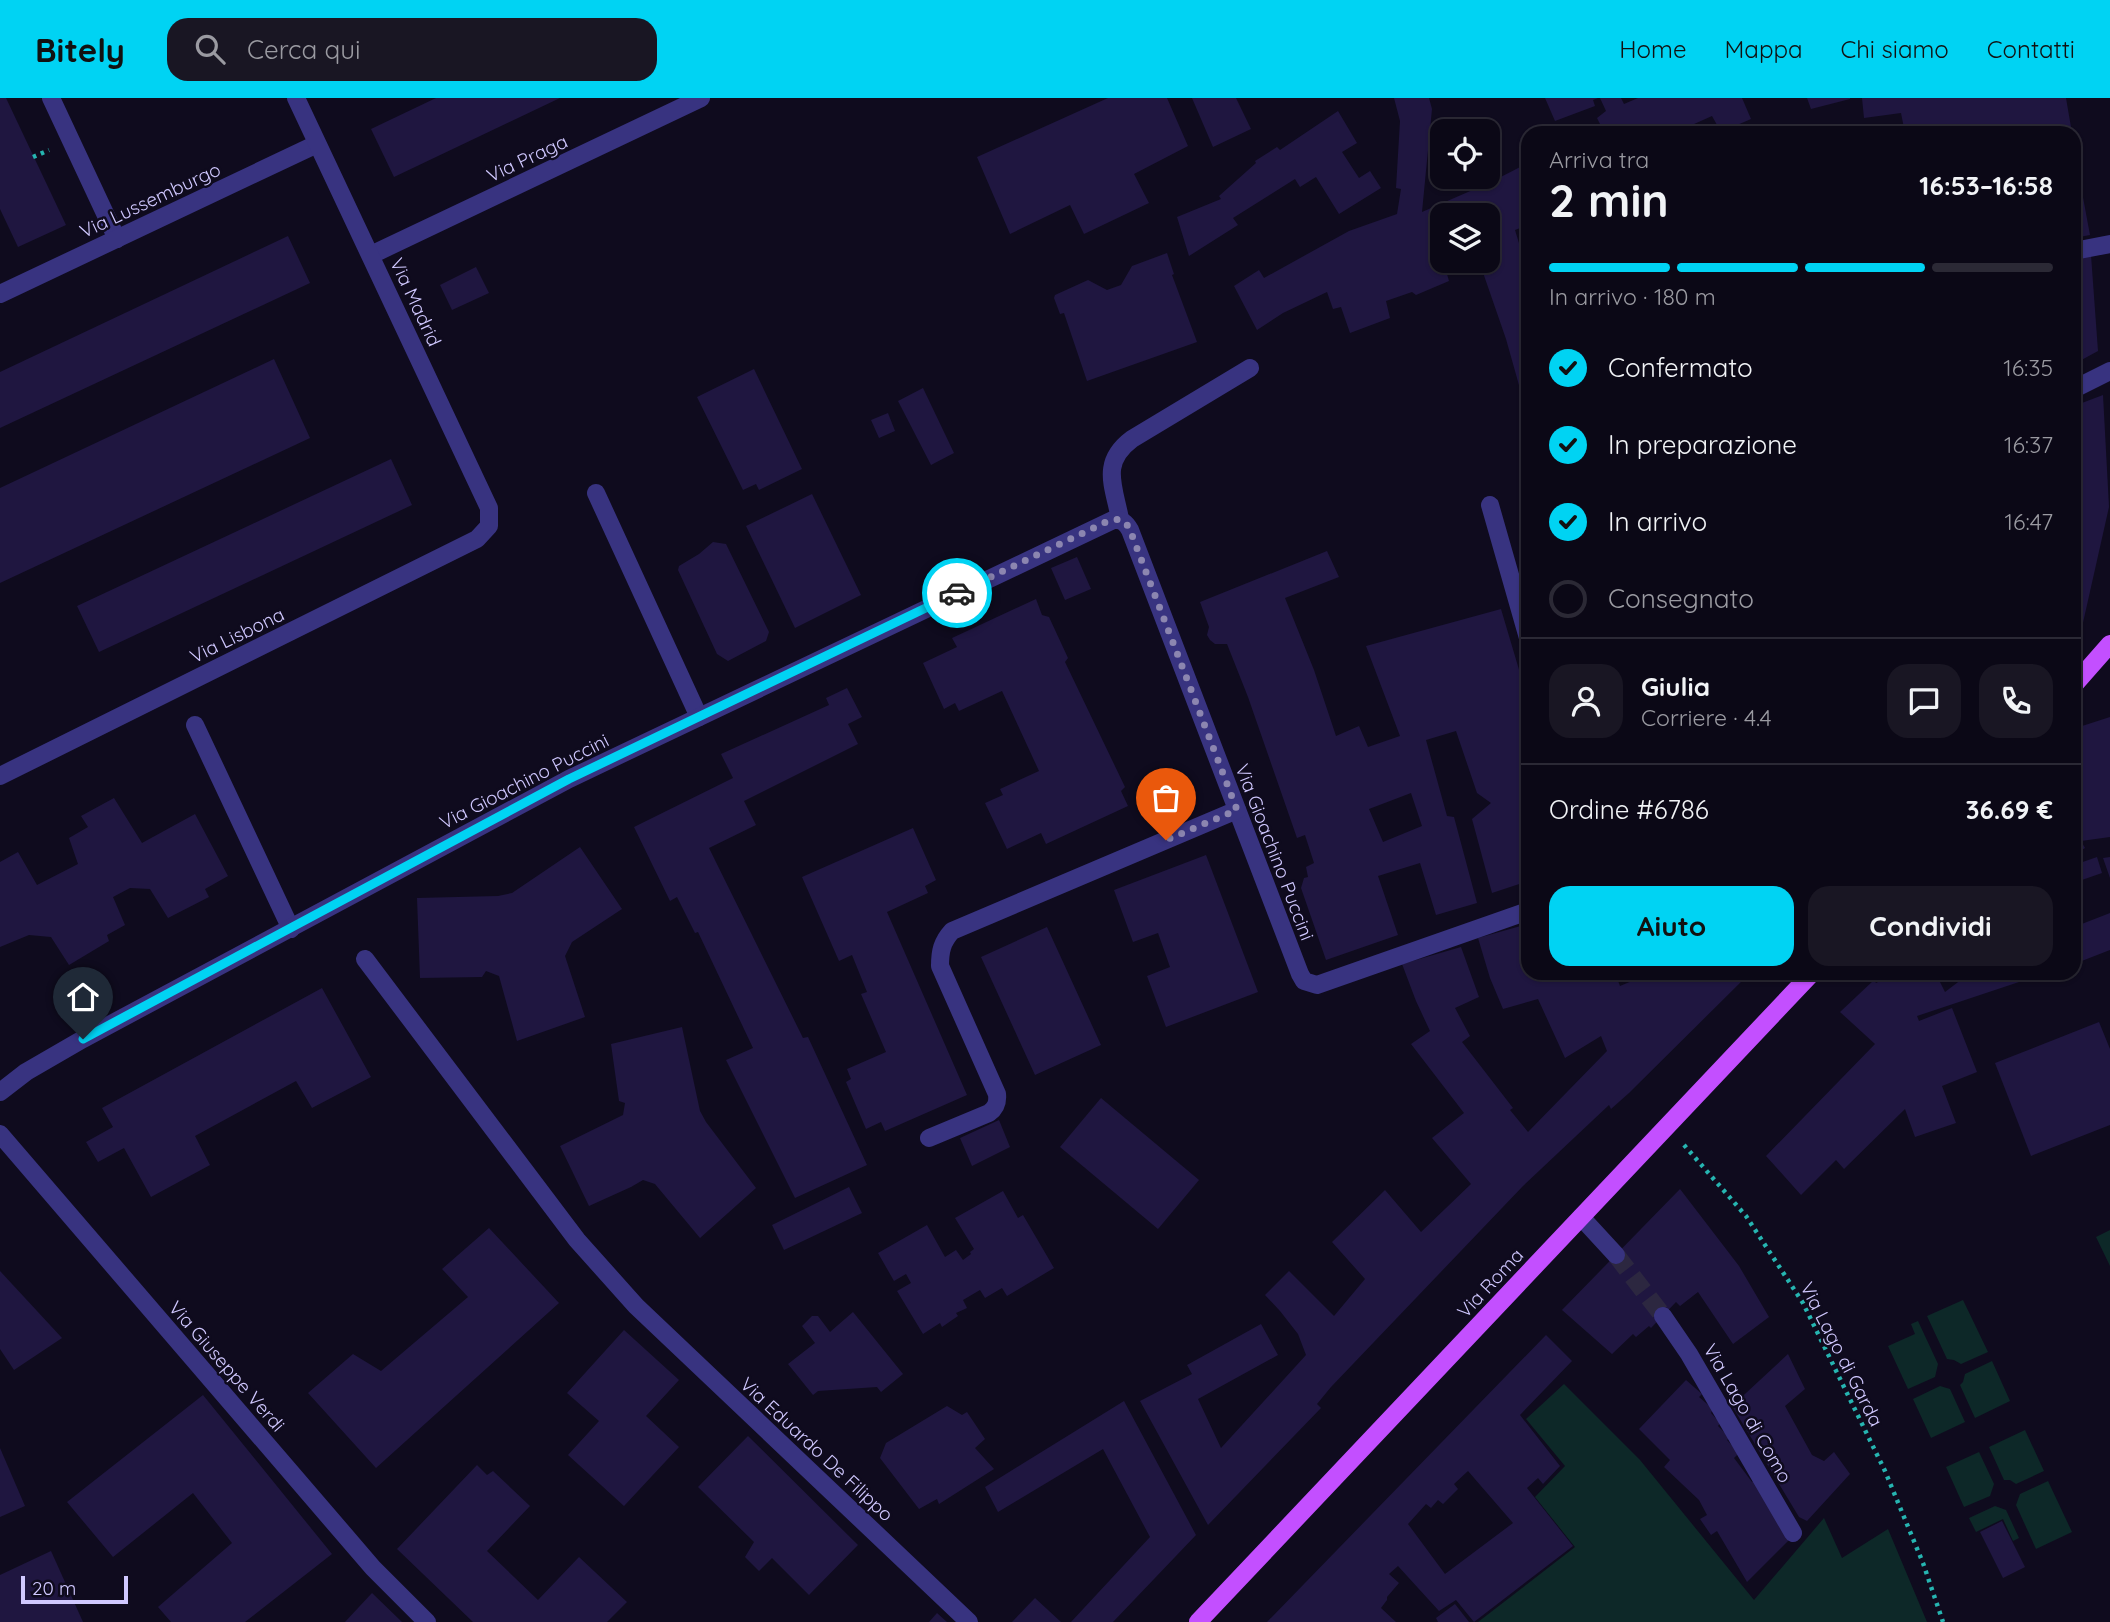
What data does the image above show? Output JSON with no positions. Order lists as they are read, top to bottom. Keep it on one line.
{"streets":{"main road":["Via Roma"],"street":["Via Praga","Via Lussemburgo","Via Madrid","Via Lisbona","Via Gioachino Puccini","Via Giuseppe Verdi","Via Lago di Como","Via Eduardo De Filippo"],"path":["Via Lago di Garda"]},"crossings":[["Via Praga","Via Madrid"],["Via Lussemburgo","Via Madrid"],["Via Madrid","Via Lisbona"],["Via Roma","Via Lago di Garda"]],"scale_bar":"20 m","page":{"header":"Bitely","search":"Cerca qui","nav":["Home","Mappa","Chi siamo","Contatti"],"heading":["2 min","Arriva tra","16:53–16:58"],"panel":["Giulia","Corriere · 4.4","Ordine #6786","36.69 €"],"bar":"In arrivo · 180 m","list":[["Confermato","16:35"],["In preparazione","16:37"],["In arrivo","16:47"],"Consegnato"],"buttons":["Aiuto","Condividi"],"scale":"20 m"}}
